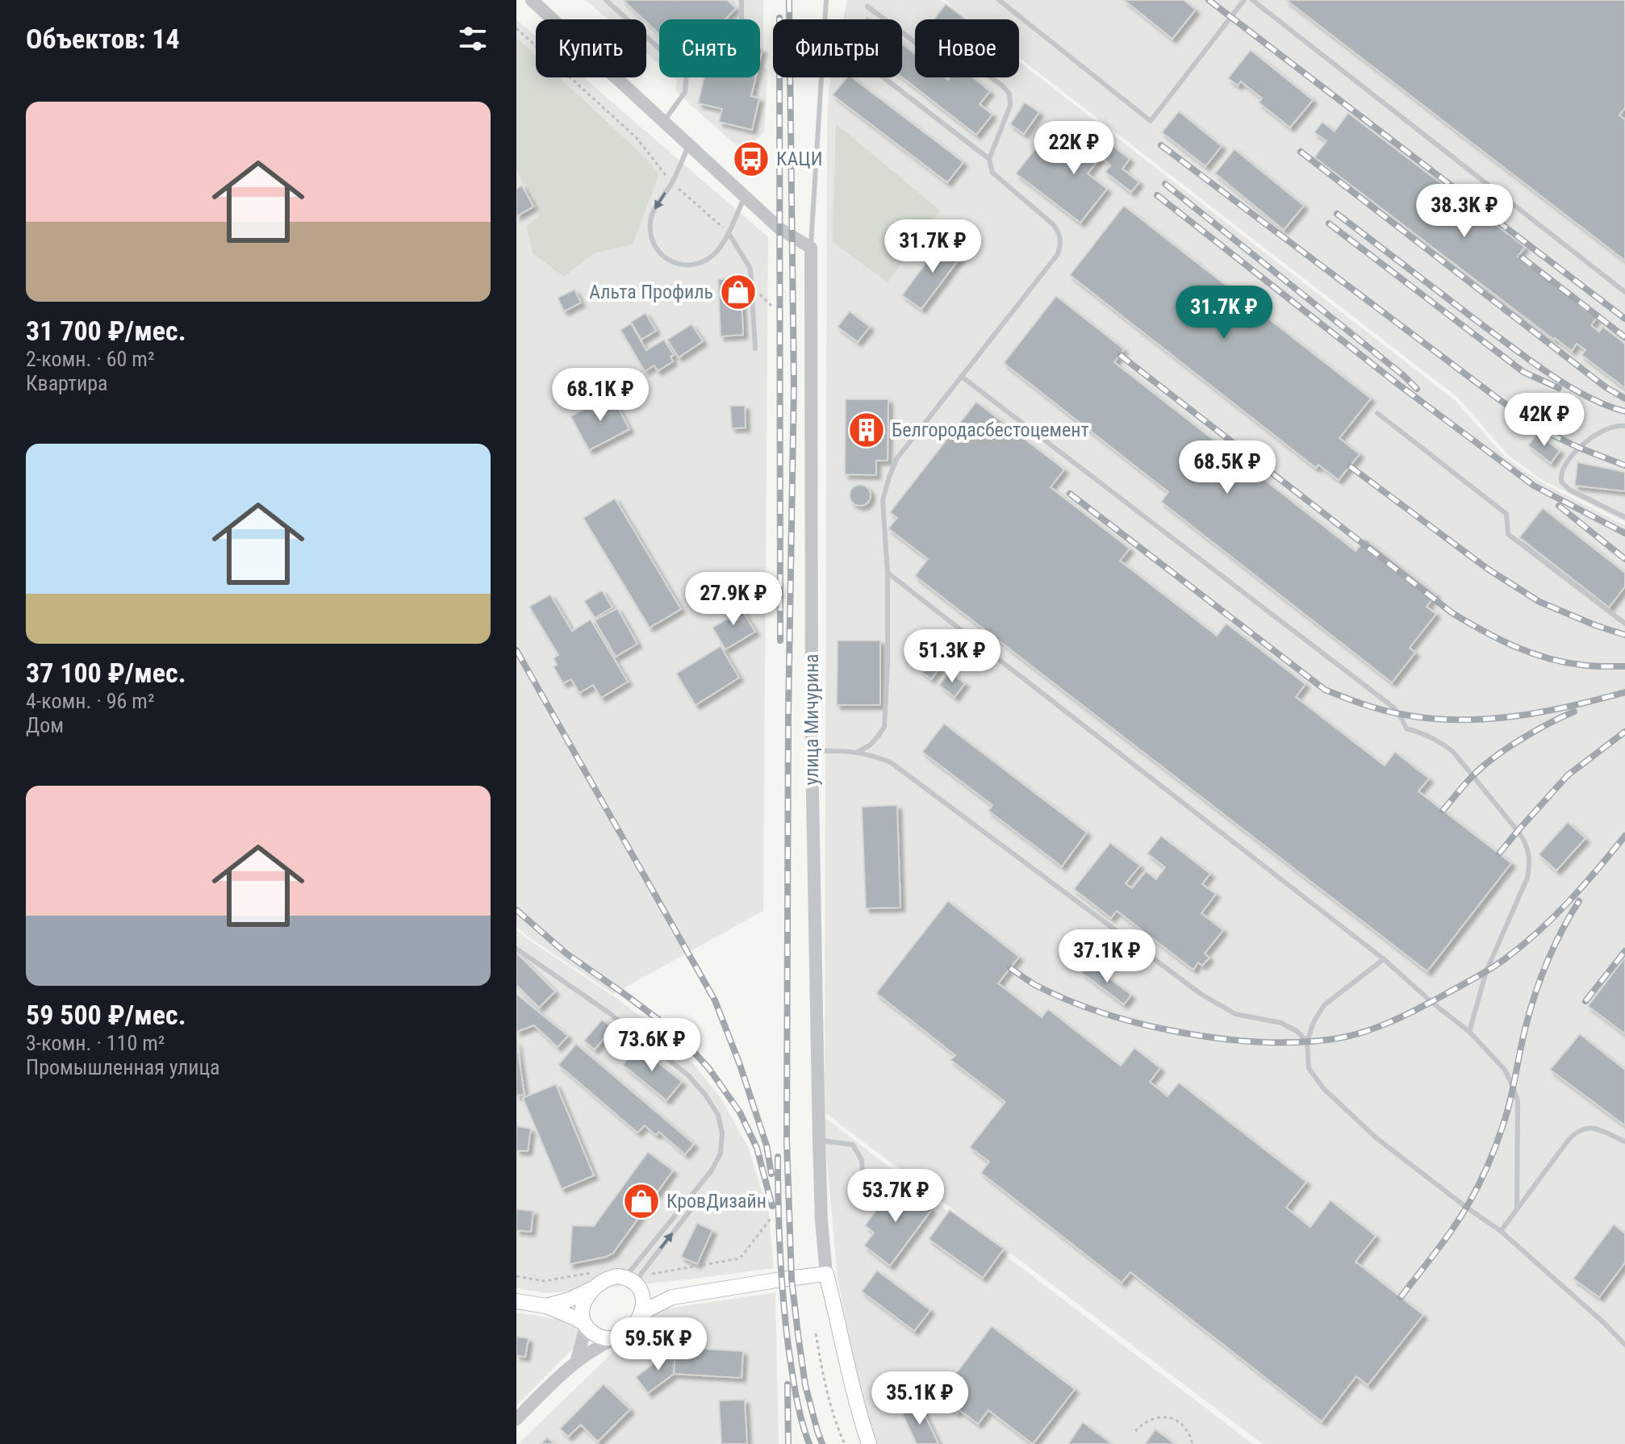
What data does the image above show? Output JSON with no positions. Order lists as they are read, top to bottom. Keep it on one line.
{"streets":{"main road":["улица Мичурина"]},"places":{"bus stop":["КАЦИ"],"shop":["Альта Профиль","КровДизайн"],"building":["Белгородасбестоцемент"]},"page":{"heading":"Объектов: 14","chip":["Купить","Снять","Фильтры","Новое"],"list":[{"name":"31 700 ₽/мес.","note":"2-комн. · 60 m² · Квартира"},{"name":"37 100 ₽/мес.","note":"4-комн. · 96 m² · Дом"},{"name":"59 500 ₽/мес.","note":"3-комн. · 110 m² · Промышленная улица"}],"price":["22K ₽","38.3K ₽","31.7K ₽","31.7K ₽","68.1K ₽","42K ₽","68.5K ₽","27.9K ₽","51.3K ₽","37.1K ₽","73.6K ₽","53.7K ₽","59.5K ₽","35.1K ₽"]}}
